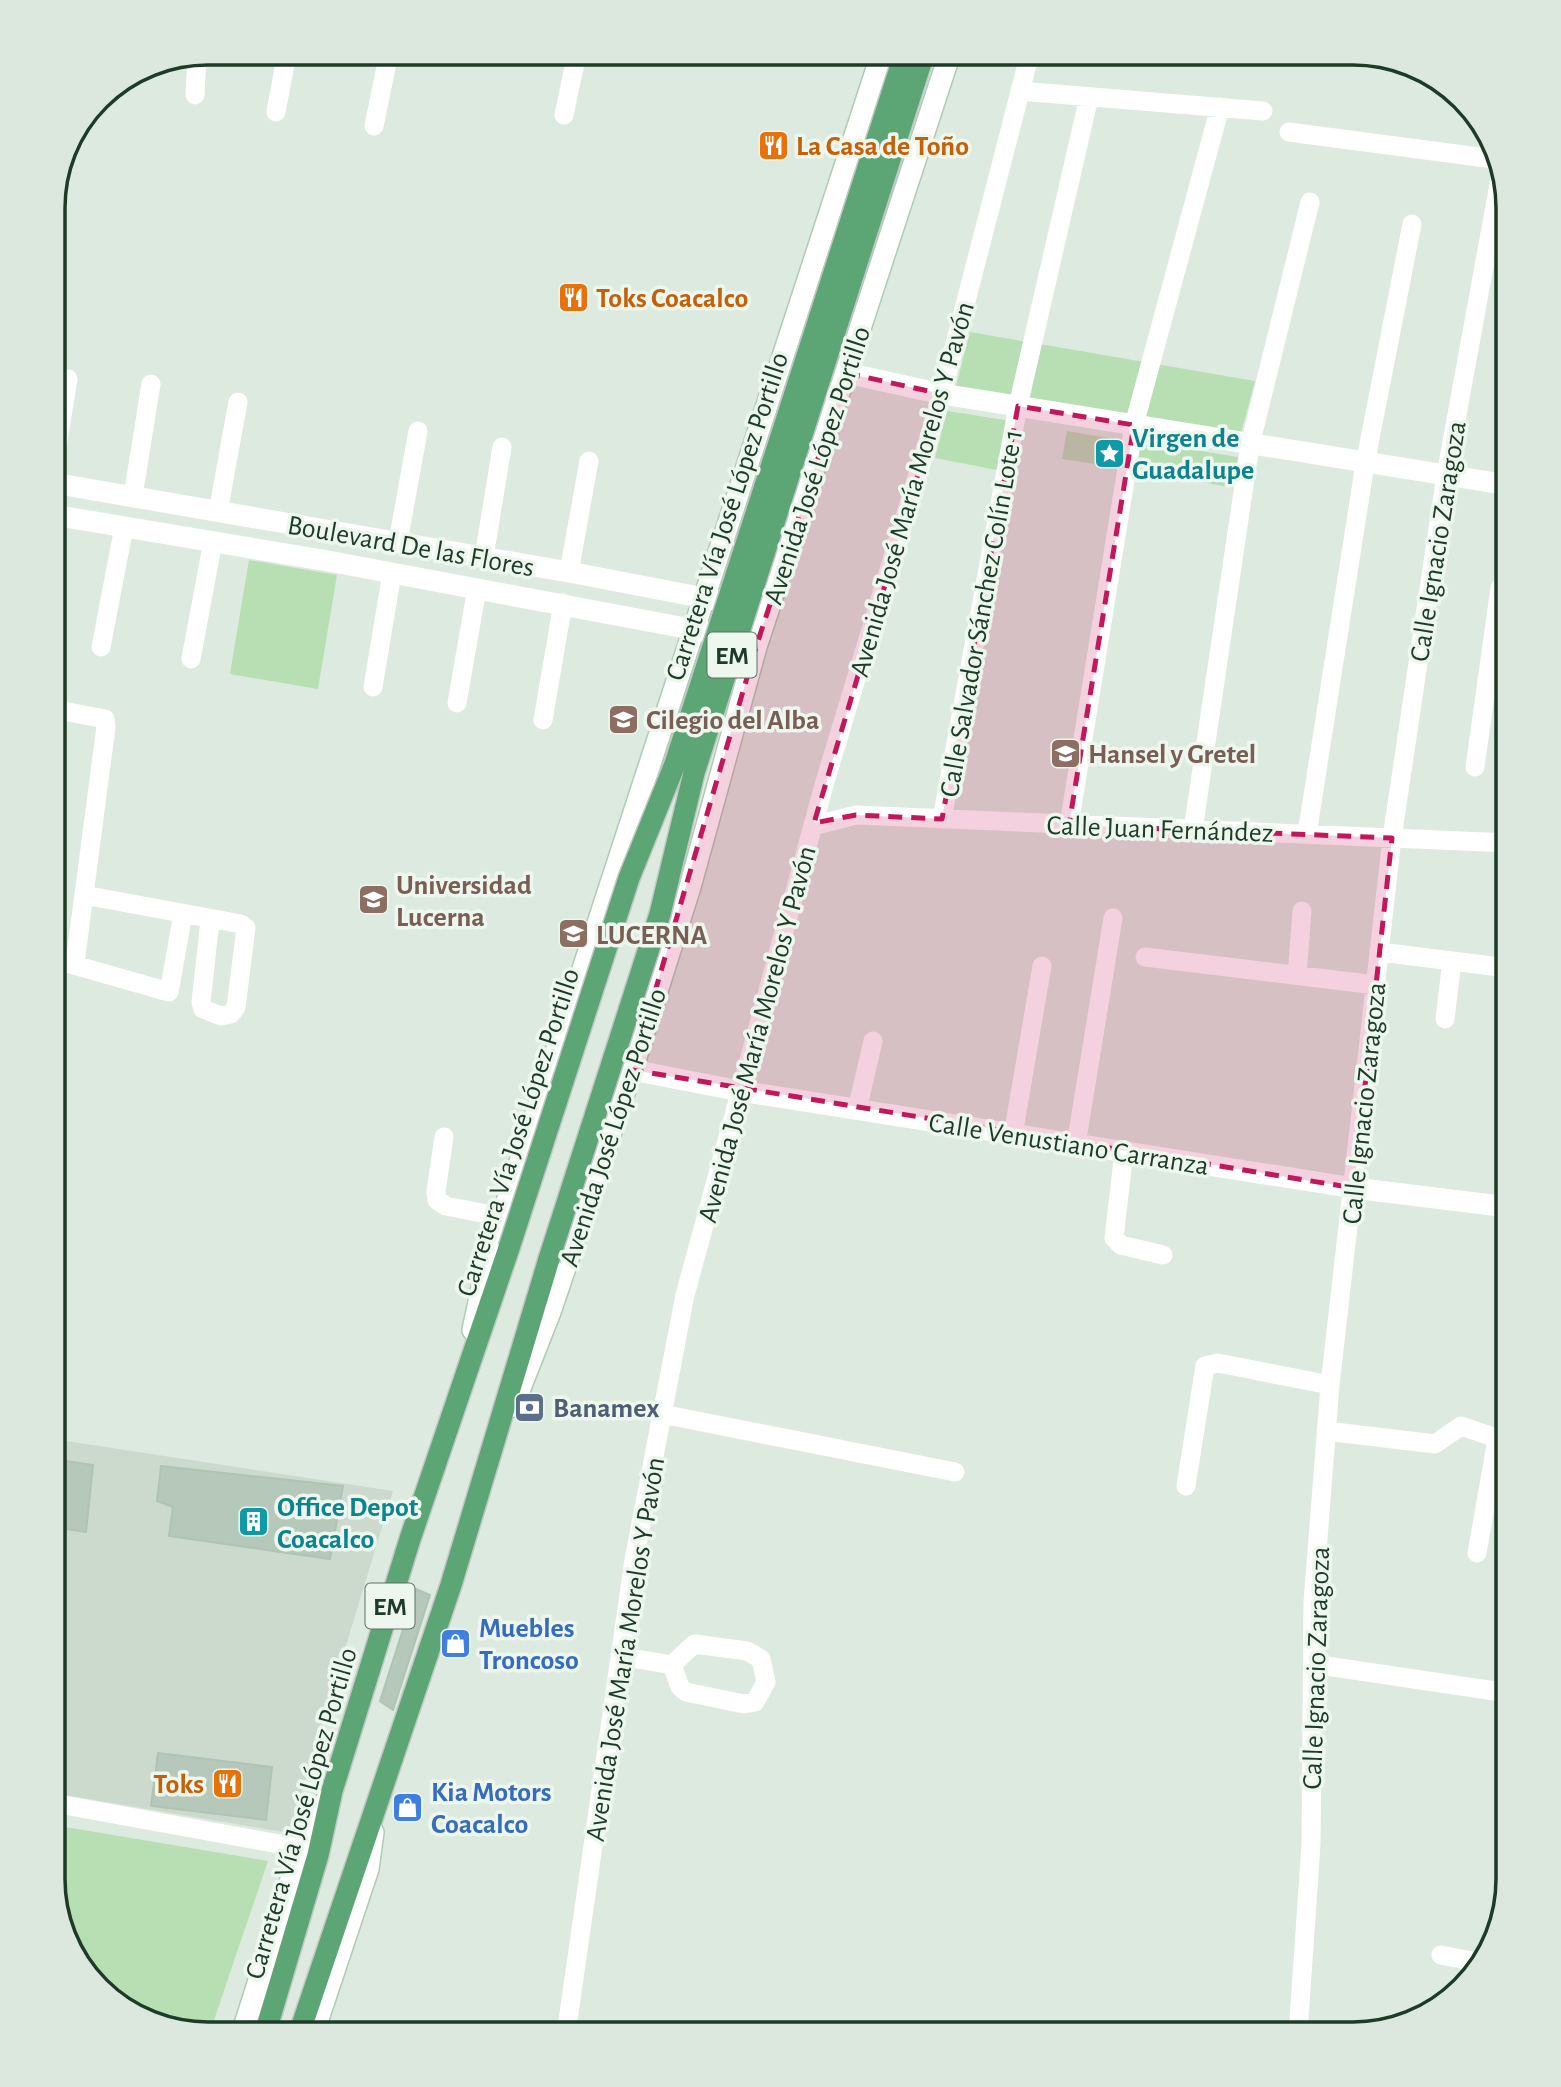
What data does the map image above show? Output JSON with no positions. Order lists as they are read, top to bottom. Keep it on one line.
{"streets":{"main road":["Avenida José López Portillo","Carretera Vía José López Portillo","Boulevard De las Flores","EM","Calle Venustiano Carranza"],"street":["Avenida José María Morelos Y Pavón","Calle Ignacio Zaragoza","Calle Salvador Sánchez Colín Lote 1","Calle Juan Fernández"]},"crossings":[["Avenida José López Portillo","Carretera Vía José López Portillo"],["Avenida José López Portillo","Boulevard De las Flores"],["Avenida José López Portillo","Calle Venustiano Carranza"],["Avenida José María Morelos Y Pavón","Calle Juan Fernández"],["Avenida José María Morelos Y Pavón","Calle Venustiano Carranza"],["Calle Ignacio Zaragoza","Calle Juan Fernández"],["Calle Ignacio Zaragoza","Calle Venustiano Carranza"],["Calle Salvador Sánchez Colín Lote 1","Calle Juan Fernández"]],"places":{"restaurant":["La Casa de Toño","Toks Coacalco","Toks"],"place":["Virgen de Guadalupe"],"school or university":["Cilegio del Alba","Hansel y Gretel","Universidad Lucerna","LUCERNA"],"bank":["Banamex"],"building":["Office Depot Coacalco"],"shop":["Muebles Troncoso","Kia Motors Coacalco"]}}
